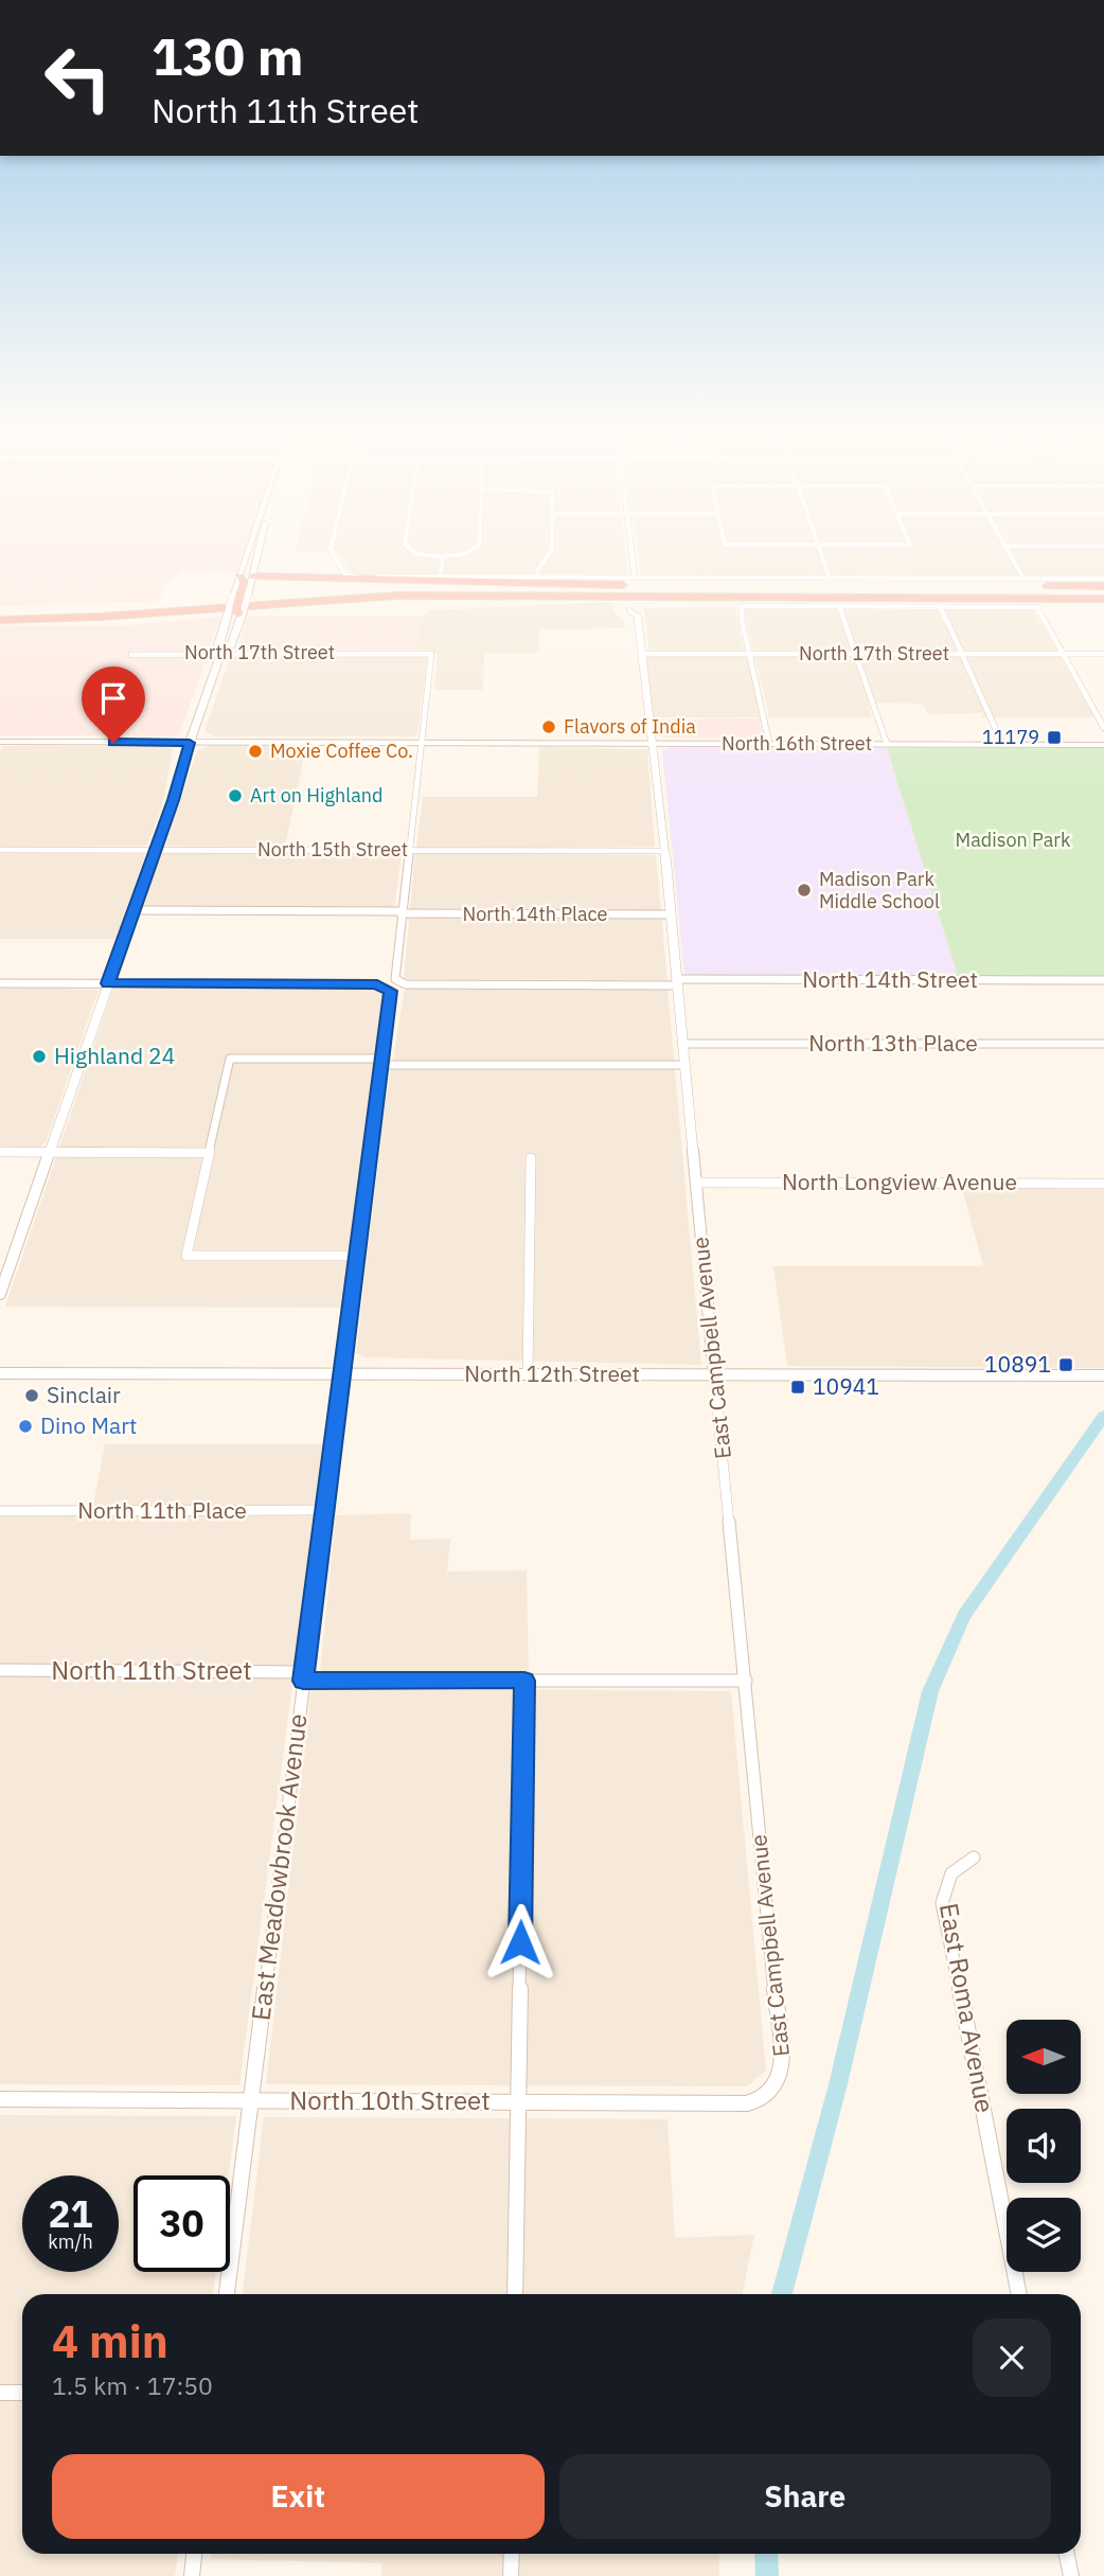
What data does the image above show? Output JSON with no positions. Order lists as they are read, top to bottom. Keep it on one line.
{"streets":{"main road":["North 16th Street"],"street":["North 17th Street","North 15th Street","North 14th Place","North 14th Street","North 13th Place","North Longview Avenue","East Campbell Avenue","North 12th Street","North 11th Place","North 11th Street","East Meadowbrook Avenue","East Roma Avenue","North 10th Street"]},"crossings":[["North 17th Street","North 16th Street"],["North 17th Street","East Campbell Avenue"],["North 16th Street","East Campbell Avenue"],["North 15th Street","East Campbell Avenue"],["North 14th Place","North 14th Street"],["North 14th Place","East Campbell Avenue"],["North 14th Street","East Campbell Avenue"],["North 13th Place","East Campbell Avenue"],["North Longview Avenue","East Campbell Avenue"],["East Campbell Avenue","North 12th Street"],["East Campbell Avenue","North 11th Street"],["East Campbell Avenue","North 10th Street"],["North 12th Street","East Meadowbrook Avenue"],["North 11th Place","East Meadowbrook Avenue"],["North 11th Street","East Meadowbrook Avenue"],["East Meadowbrook Avenue","North 10th Street"]],"parks":["Madison Park"],"places":{"other":["Flavors of India","Moxie Coffee Co.","Art on Highland","Madison Park Middle School","Highland 24","Sinclair","Dino Mart"],"transit":["11179","10891","10941"]},"north":"left","page":{"turn":["130 m","North 11th Street"],"speed":"21 km/h","limit":"30","heading":["4 min","1.5 km · 17:50"],"buttons":["Exit","Share"]}}
